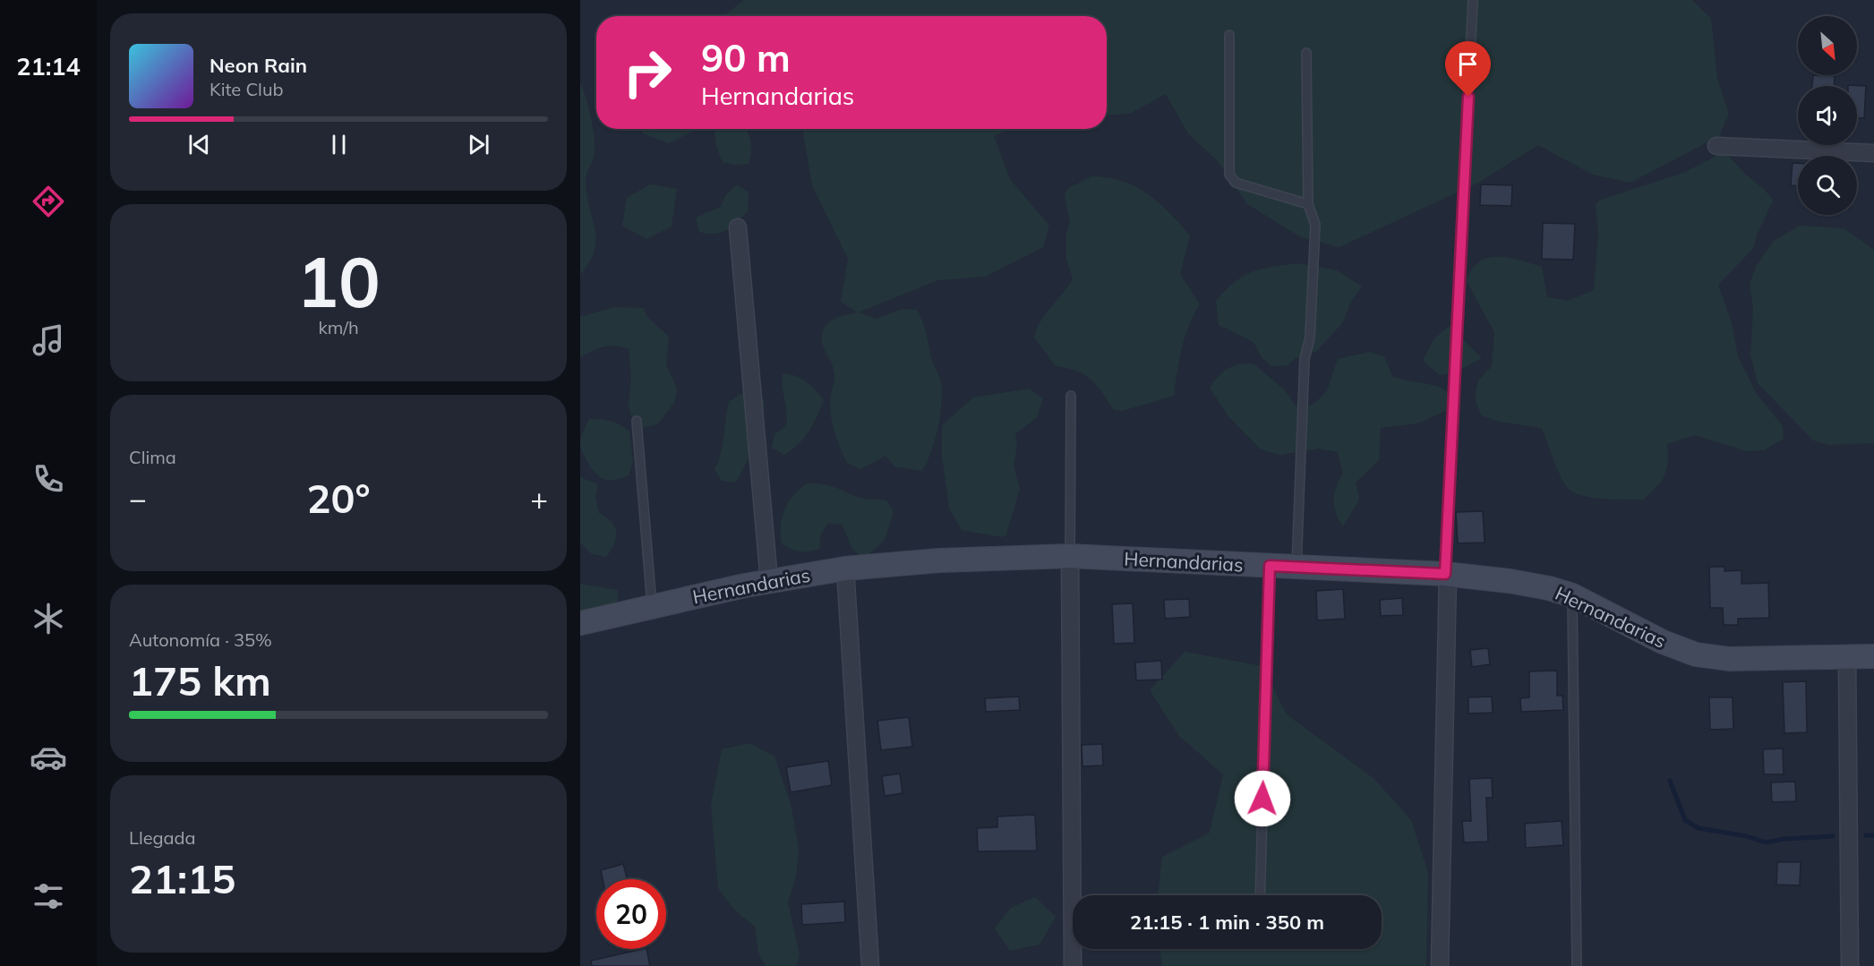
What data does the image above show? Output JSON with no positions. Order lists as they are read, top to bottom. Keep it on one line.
{"streets":{"street":["Hernandarias"]},"north":"bottom right","page":{"tabs":"21:14","turn":["90 m","Hernandarias"],"song":["Neon Rain","Kite Club"],"tile":[["10","km/h"],"Clima",["Autonomía · 35%","175 km"],["Llegada","21:15"]],"heat":["−","20°","+"],"limit":"20","trip":"21:15 · 1 min · 350 m"}}
